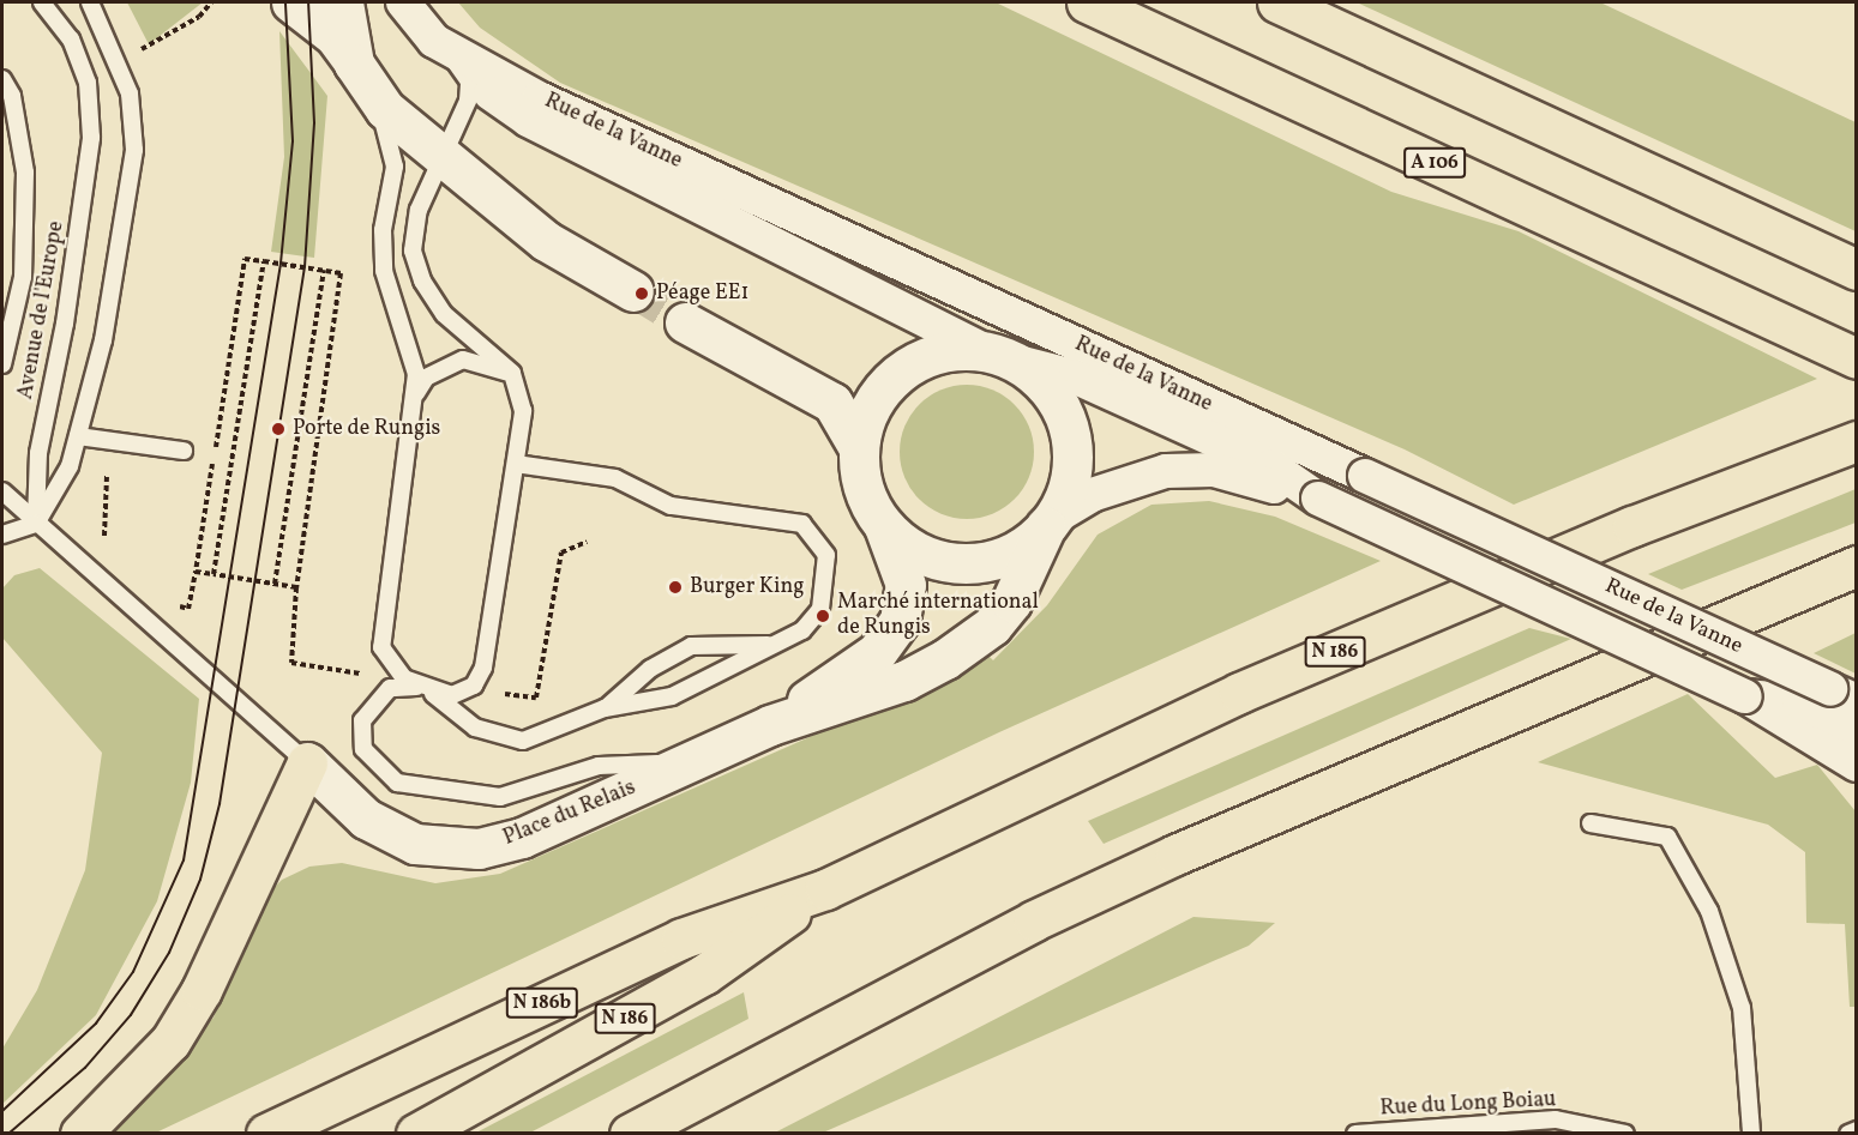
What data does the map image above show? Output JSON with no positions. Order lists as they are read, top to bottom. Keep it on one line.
{"streets":{"highway":["A 106","N 186","N 186b"],"main road":["Place du Relais"],"street":["Rue de la Vanne"],"lane":["Avenue de l'Europe","Rue du Long Boiau"]},"crossings":[["Rue de la Vanne","Place du Relais"],["Avenue de l'Europe","Place du Relais"],["N 186","N 186b"]],"places":["Péage EE1","Porte de Rungis","Burger King","Marché international de Rungis"]}
